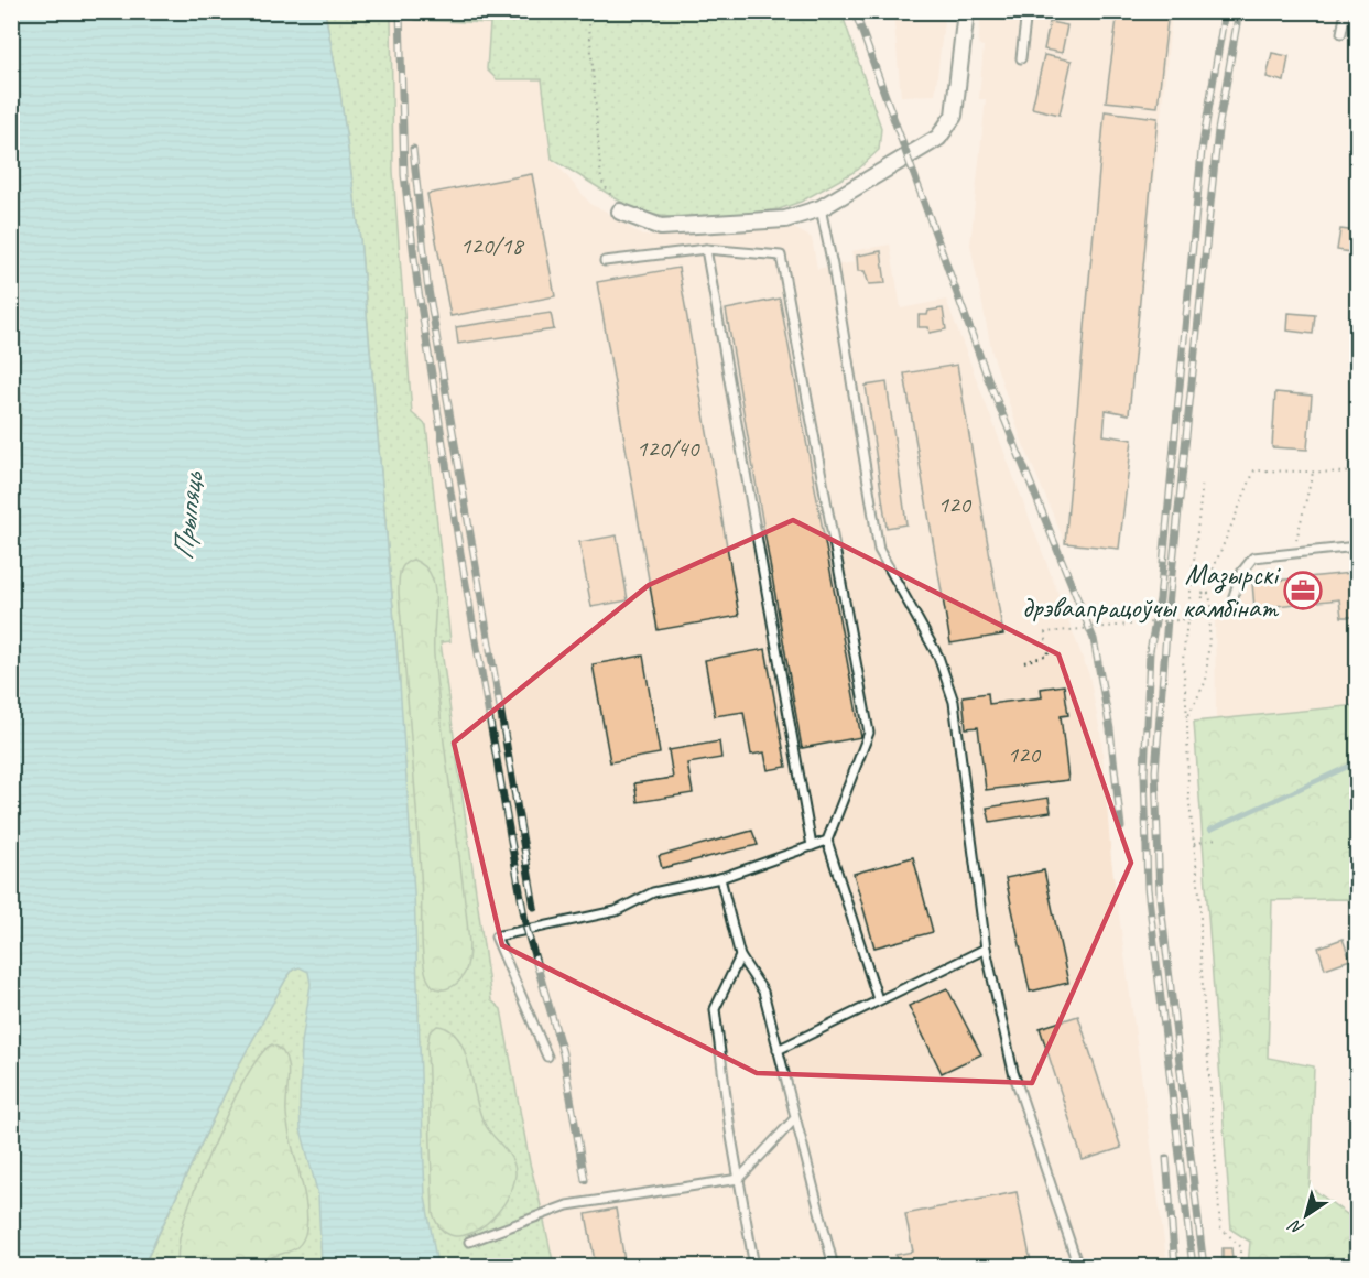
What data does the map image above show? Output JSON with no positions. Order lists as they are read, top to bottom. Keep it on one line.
{"water":["Прыпяць"],"places":{"office":["Мазырскі дрэваапрацоўчы камбінат"]},"house_numbers":["120/18","120/40","120","120"],"north":"bottom left"}
